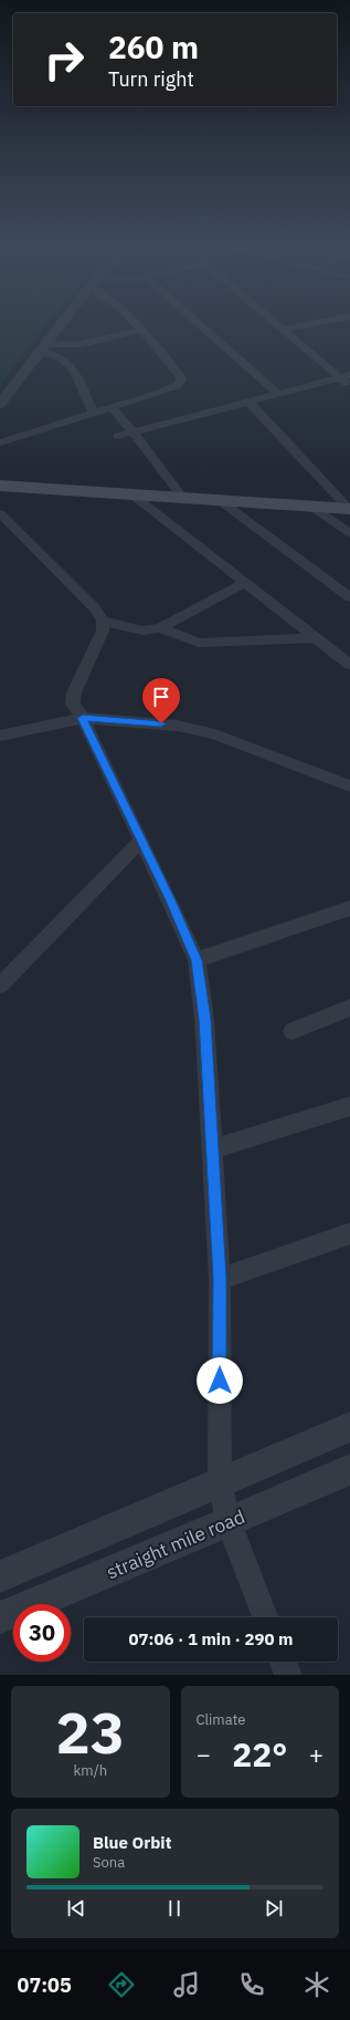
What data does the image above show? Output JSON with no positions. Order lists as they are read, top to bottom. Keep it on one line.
{"streets":{"street":["straight mile road"]},"page":{"turn":["260 m","Turn right"],"limit":"30","trip":"07:06 · 1 min · 290 m","tile":[["23","km/h"],"Climate"],"heat":["−","22°","+"],"song":["Blue Orbit","Sona"],"tabs":"07:05"}}
